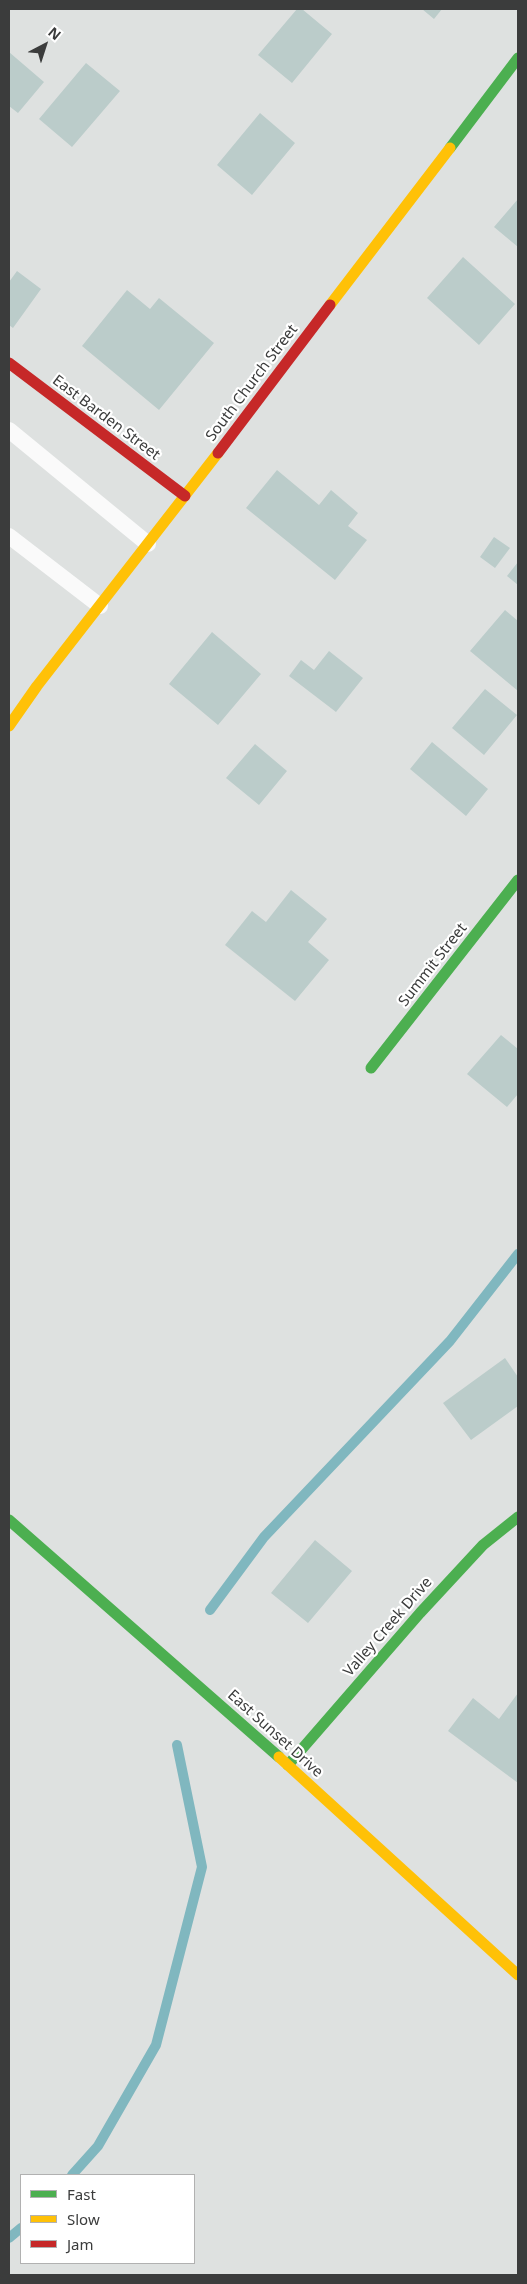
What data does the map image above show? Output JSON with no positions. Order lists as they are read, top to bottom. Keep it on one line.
{"streets":{"street":["South Church Street","East Barden Street","Summit Street","Valley Creek Drive","East Sunset Drive"]},"crossings":[["South Church Street","East Barden Street"],["Valley Creek Drive","East Sunset Drive"]],"legend":["Fast","Slow","Jam"],"north":"top right"}
